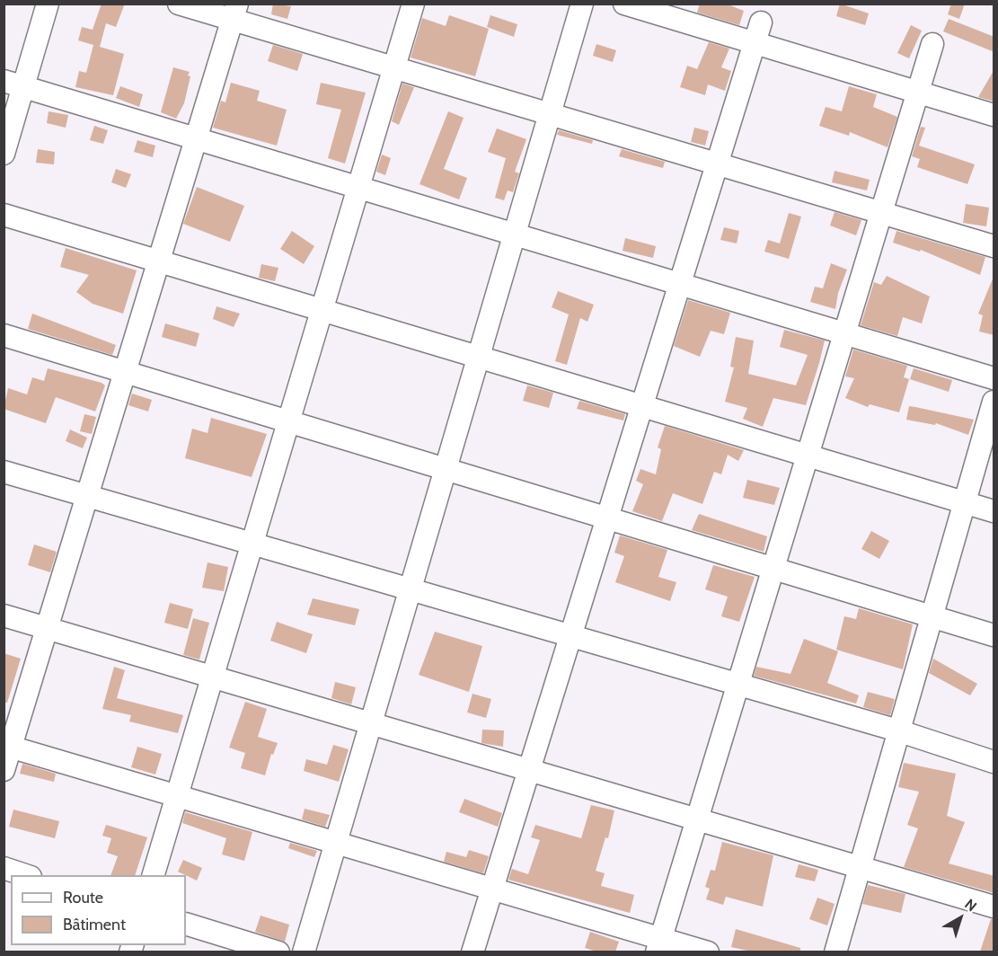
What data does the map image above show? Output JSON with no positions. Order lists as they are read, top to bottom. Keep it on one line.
{"legend":["Route","Bâtiment"],"north":"top right"}
